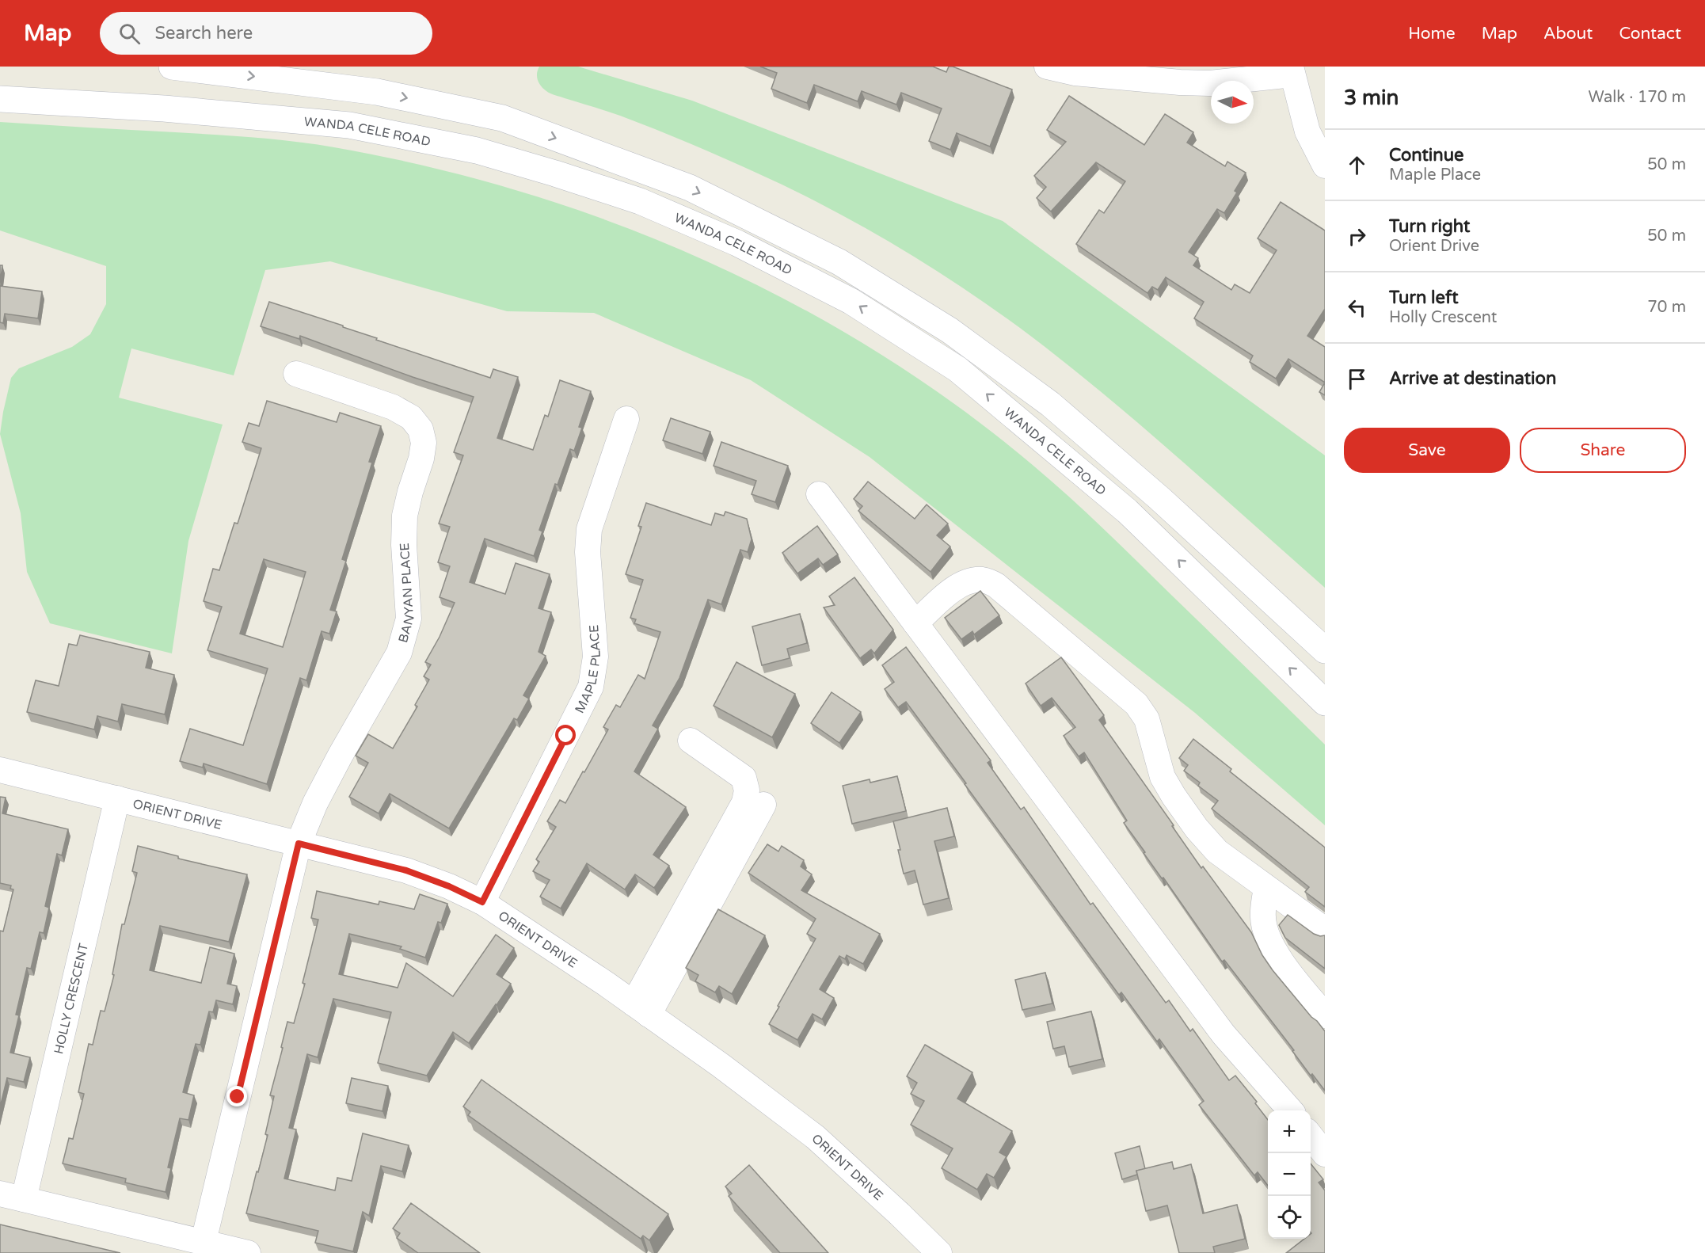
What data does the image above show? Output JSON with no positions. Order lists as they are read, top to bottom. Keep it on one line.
{"streets":{"street":["WANDA CELE ROAD","BANYAN PLACE","MAPLE PLACE","ORIENT DRIVE","HOLLY CRESCENT"]},"crossings":[["BANYAN PLACE","ORIENT DRIVE"],["MAPLE PLACE","ORIENT DRIVE"],["ORIENT DRIVE","HOLLY CRESCENT"]],"north":"right","page":{"header":"Map","search":"Search here","nav":["Home","Map","About","Contact"],"heading":["3 min","Walk · 170 m"],"list":[["Continue","Maple Place","50 m"],["Turn right","Orient Drive","50 m"],["Turn left","Holly Crescent","70 m"],"Arrive at destination"],"buttons":["Save","Share"],"map_buttons":["+","−"]}}
